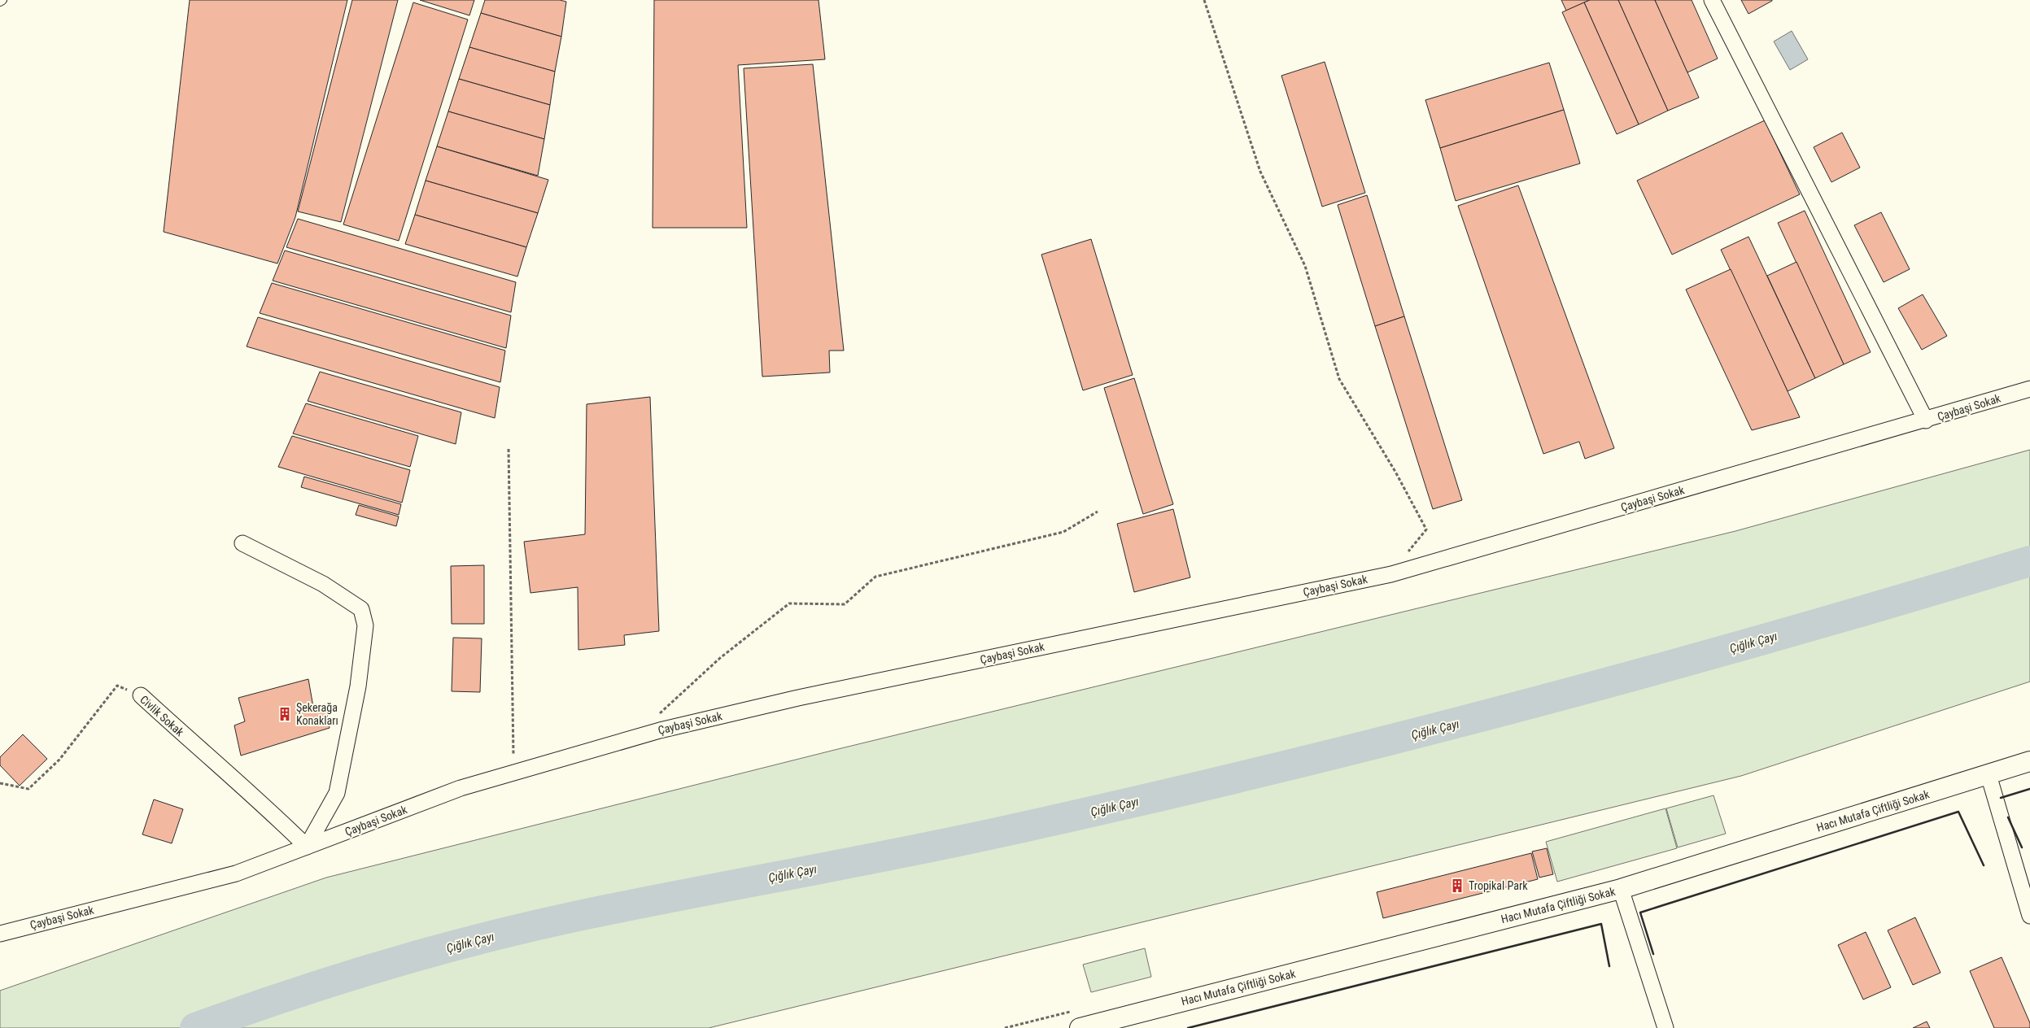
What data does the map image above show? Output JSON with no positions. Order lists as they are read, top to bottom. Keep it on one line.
{"streets":{"street":["Çaybaşi Sokak","Civlik Sokak","Hacı Mutafa Çiftliği Sokak"]},"crossings":[["Çaybaşi Sokak","Civlik Sokak"]],"water":["Çığlık Çayı"],"places":{"building":["Şekerağa Konakları","Tropikal Park"]}}
